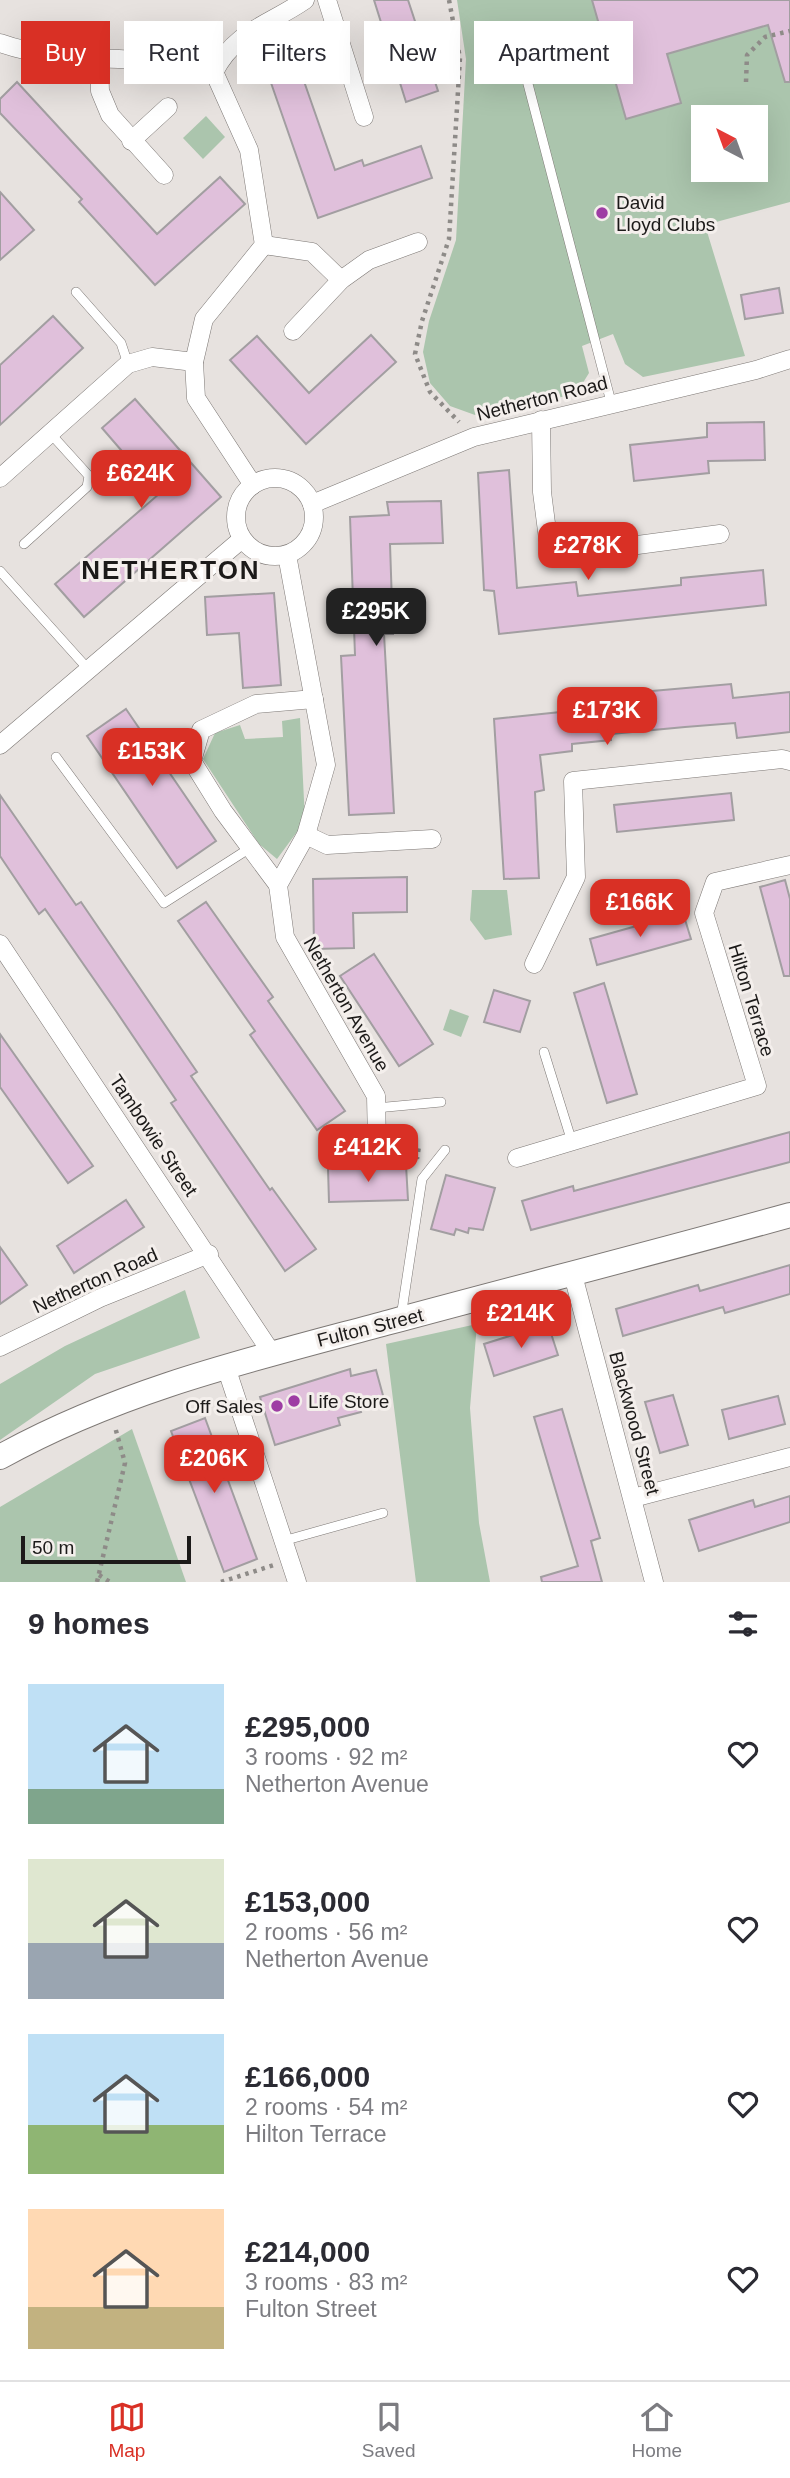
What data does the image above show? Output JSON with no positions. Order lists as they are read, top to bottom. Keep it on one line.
{"streets":{"street":["Netherton Road","Hilton Terrace","Netherton Avenue","Tambowie Street","Fulton Street","Blackwood Street"]},"crossings":[["Netherton Road","Tambowie Street"],["Tambowie Street","Fulton Street"],["Fulton Street","Blackwood Street"]],"districts":["NETHERTON"],"places":["David Lloyd Clubs","Life Store","Off Sales"],"scale_bar":"50 m","north":"top left","page":{"chip":["Buy","Rent","Filters","New","Apartment"],"price":["£624K","£278K","£295K","£173K","£153K","£166K","£412K","£214K","£206K"],"scale":"50 m","heading":"9 homes","list":[{"name":"£295,000","note":"3 rooms · 92 m² · Netherton Avenue"},{"name":"£153,000","note":"2 rooms · 56 m² · Netherton Avenue"},{"name":"£166,000","note":"2 rooms · 54 m² · Hilton Terrace"},{"name":"£214,000","note":"3 rooms · 83 m² · Fulton Street"}],"tabs":["Map","Saved","Home"]}}
